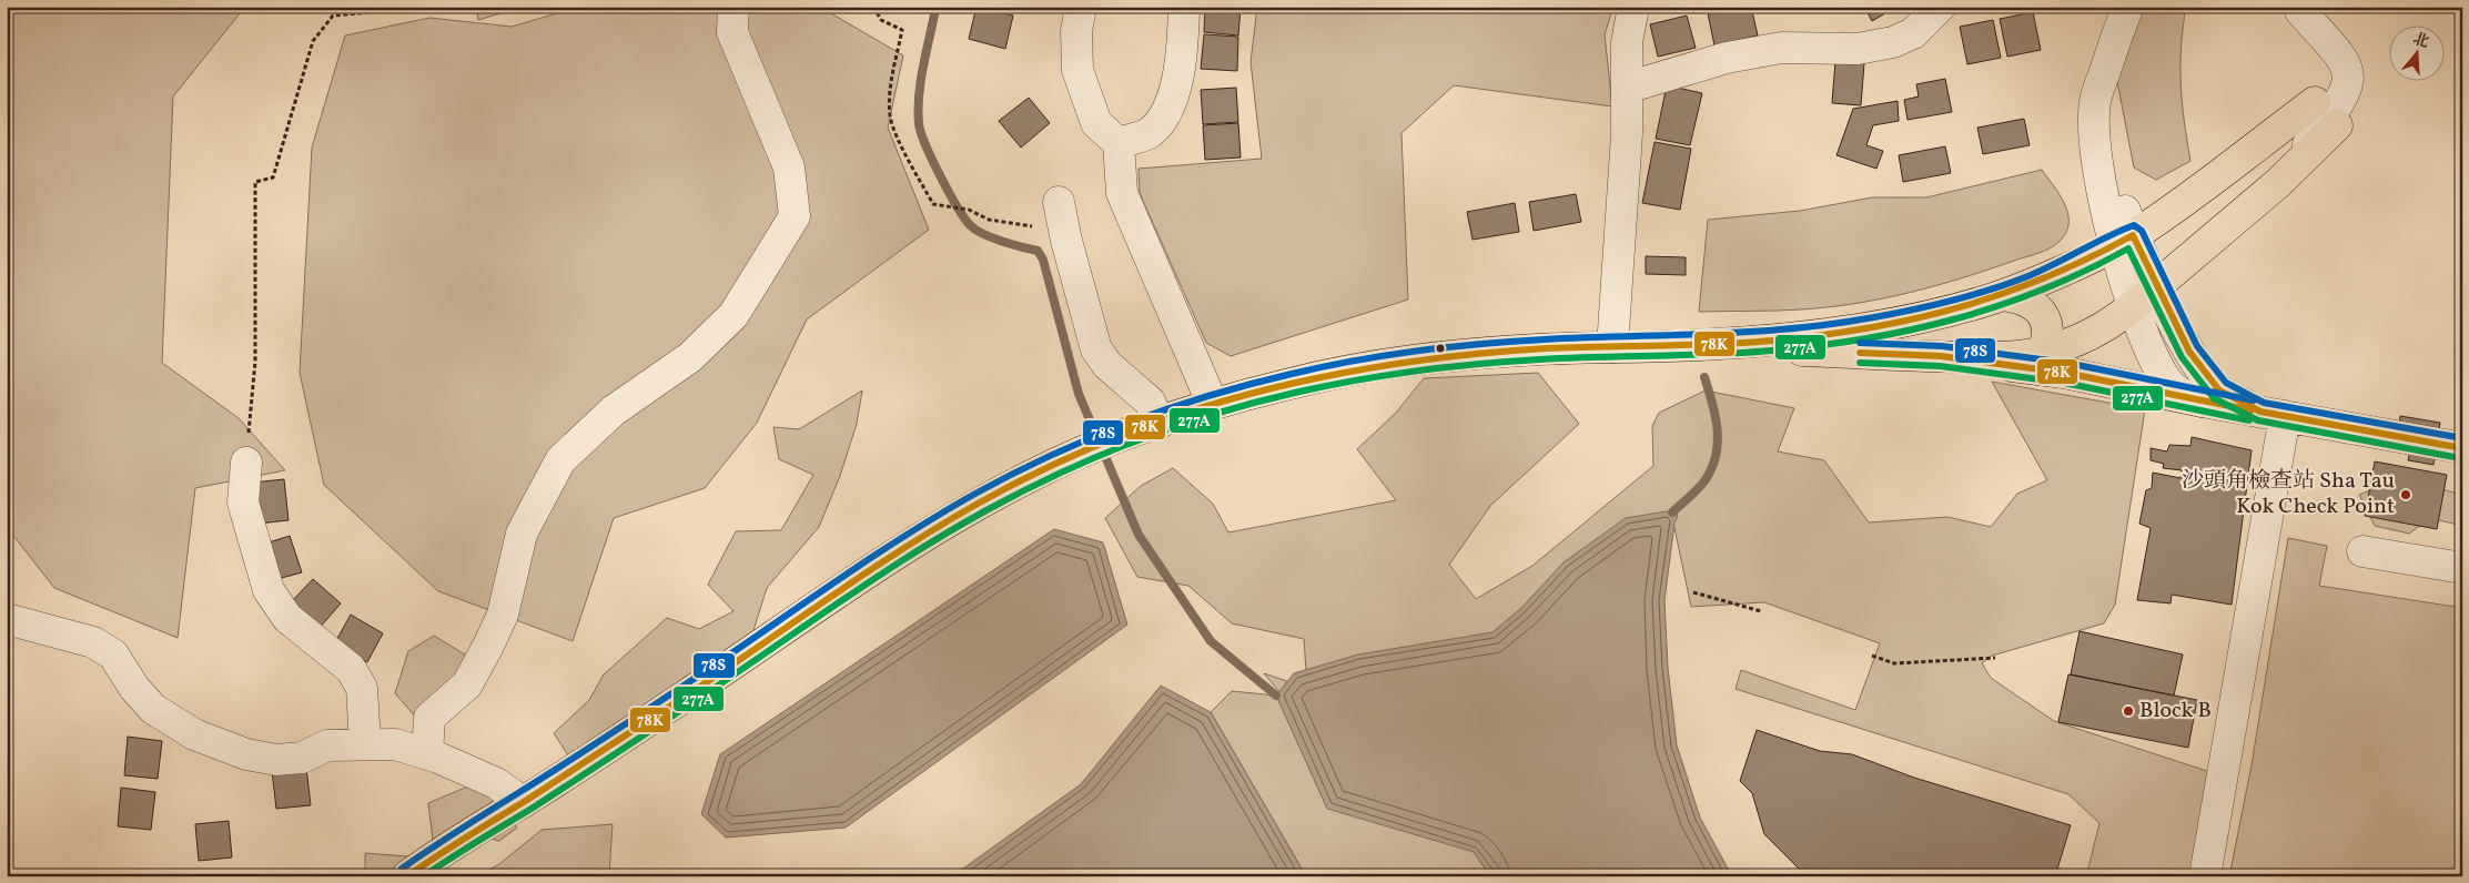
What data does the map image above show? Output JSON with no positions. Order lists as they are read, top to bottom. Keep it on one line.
{"places":["沙頭角檢查站 Sha Tau Kok Check Point","Block B"],"lines":["transit line 78S","transit line 78K","transit line 277A"],"north":"top"}
